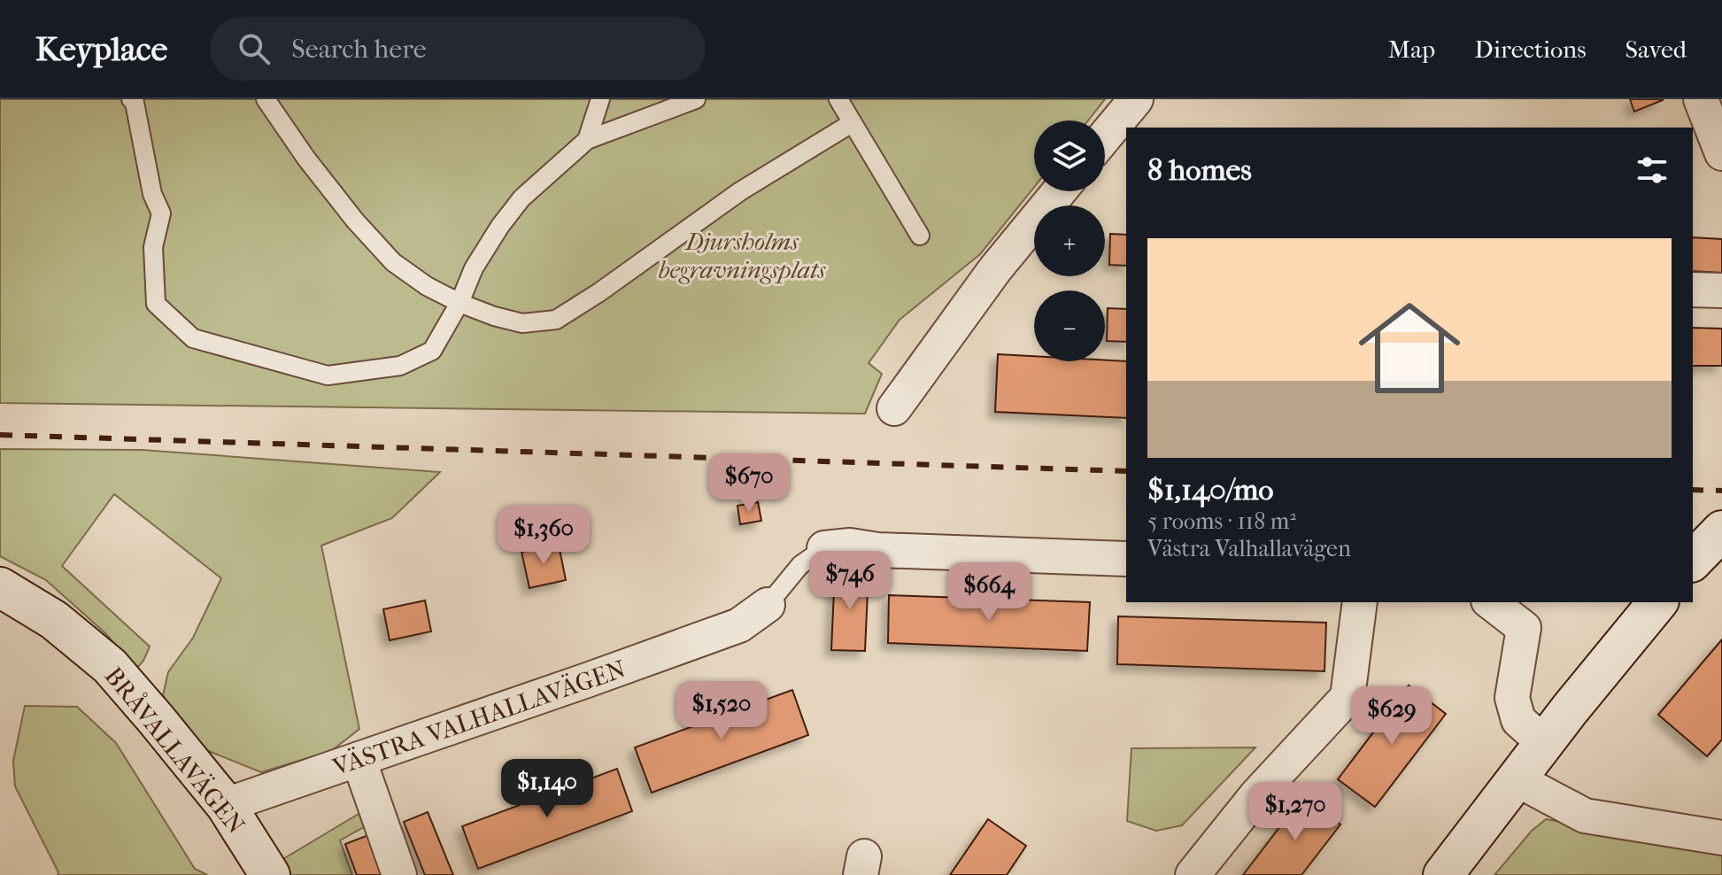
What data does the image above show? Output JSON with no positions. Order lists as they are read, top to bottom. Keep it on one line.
{"streets":{"street":["VÄSTRA VALHALLAVÄGEN","BRÅVALLAVÄGEN"]},"crossings":[["VÄSTRA VALHALLAVÄGEN","BRÅVALLAVÄGEN"]],"parks":["Djursholms begravningsplats"],"page":{"header":"Keyplace","search":"Search here","nav":["Map","Directions","Saved"],"map_buttons":["+","−"],"heading":"8 homes","list":[{"name":"$1,140/mo","note":"5 rooms · 118 m² · Västra Valhallavägen"}],"price":["$670","$1,360","$746","$664","$1,520","$629","$1,140","$1,270"]}}
